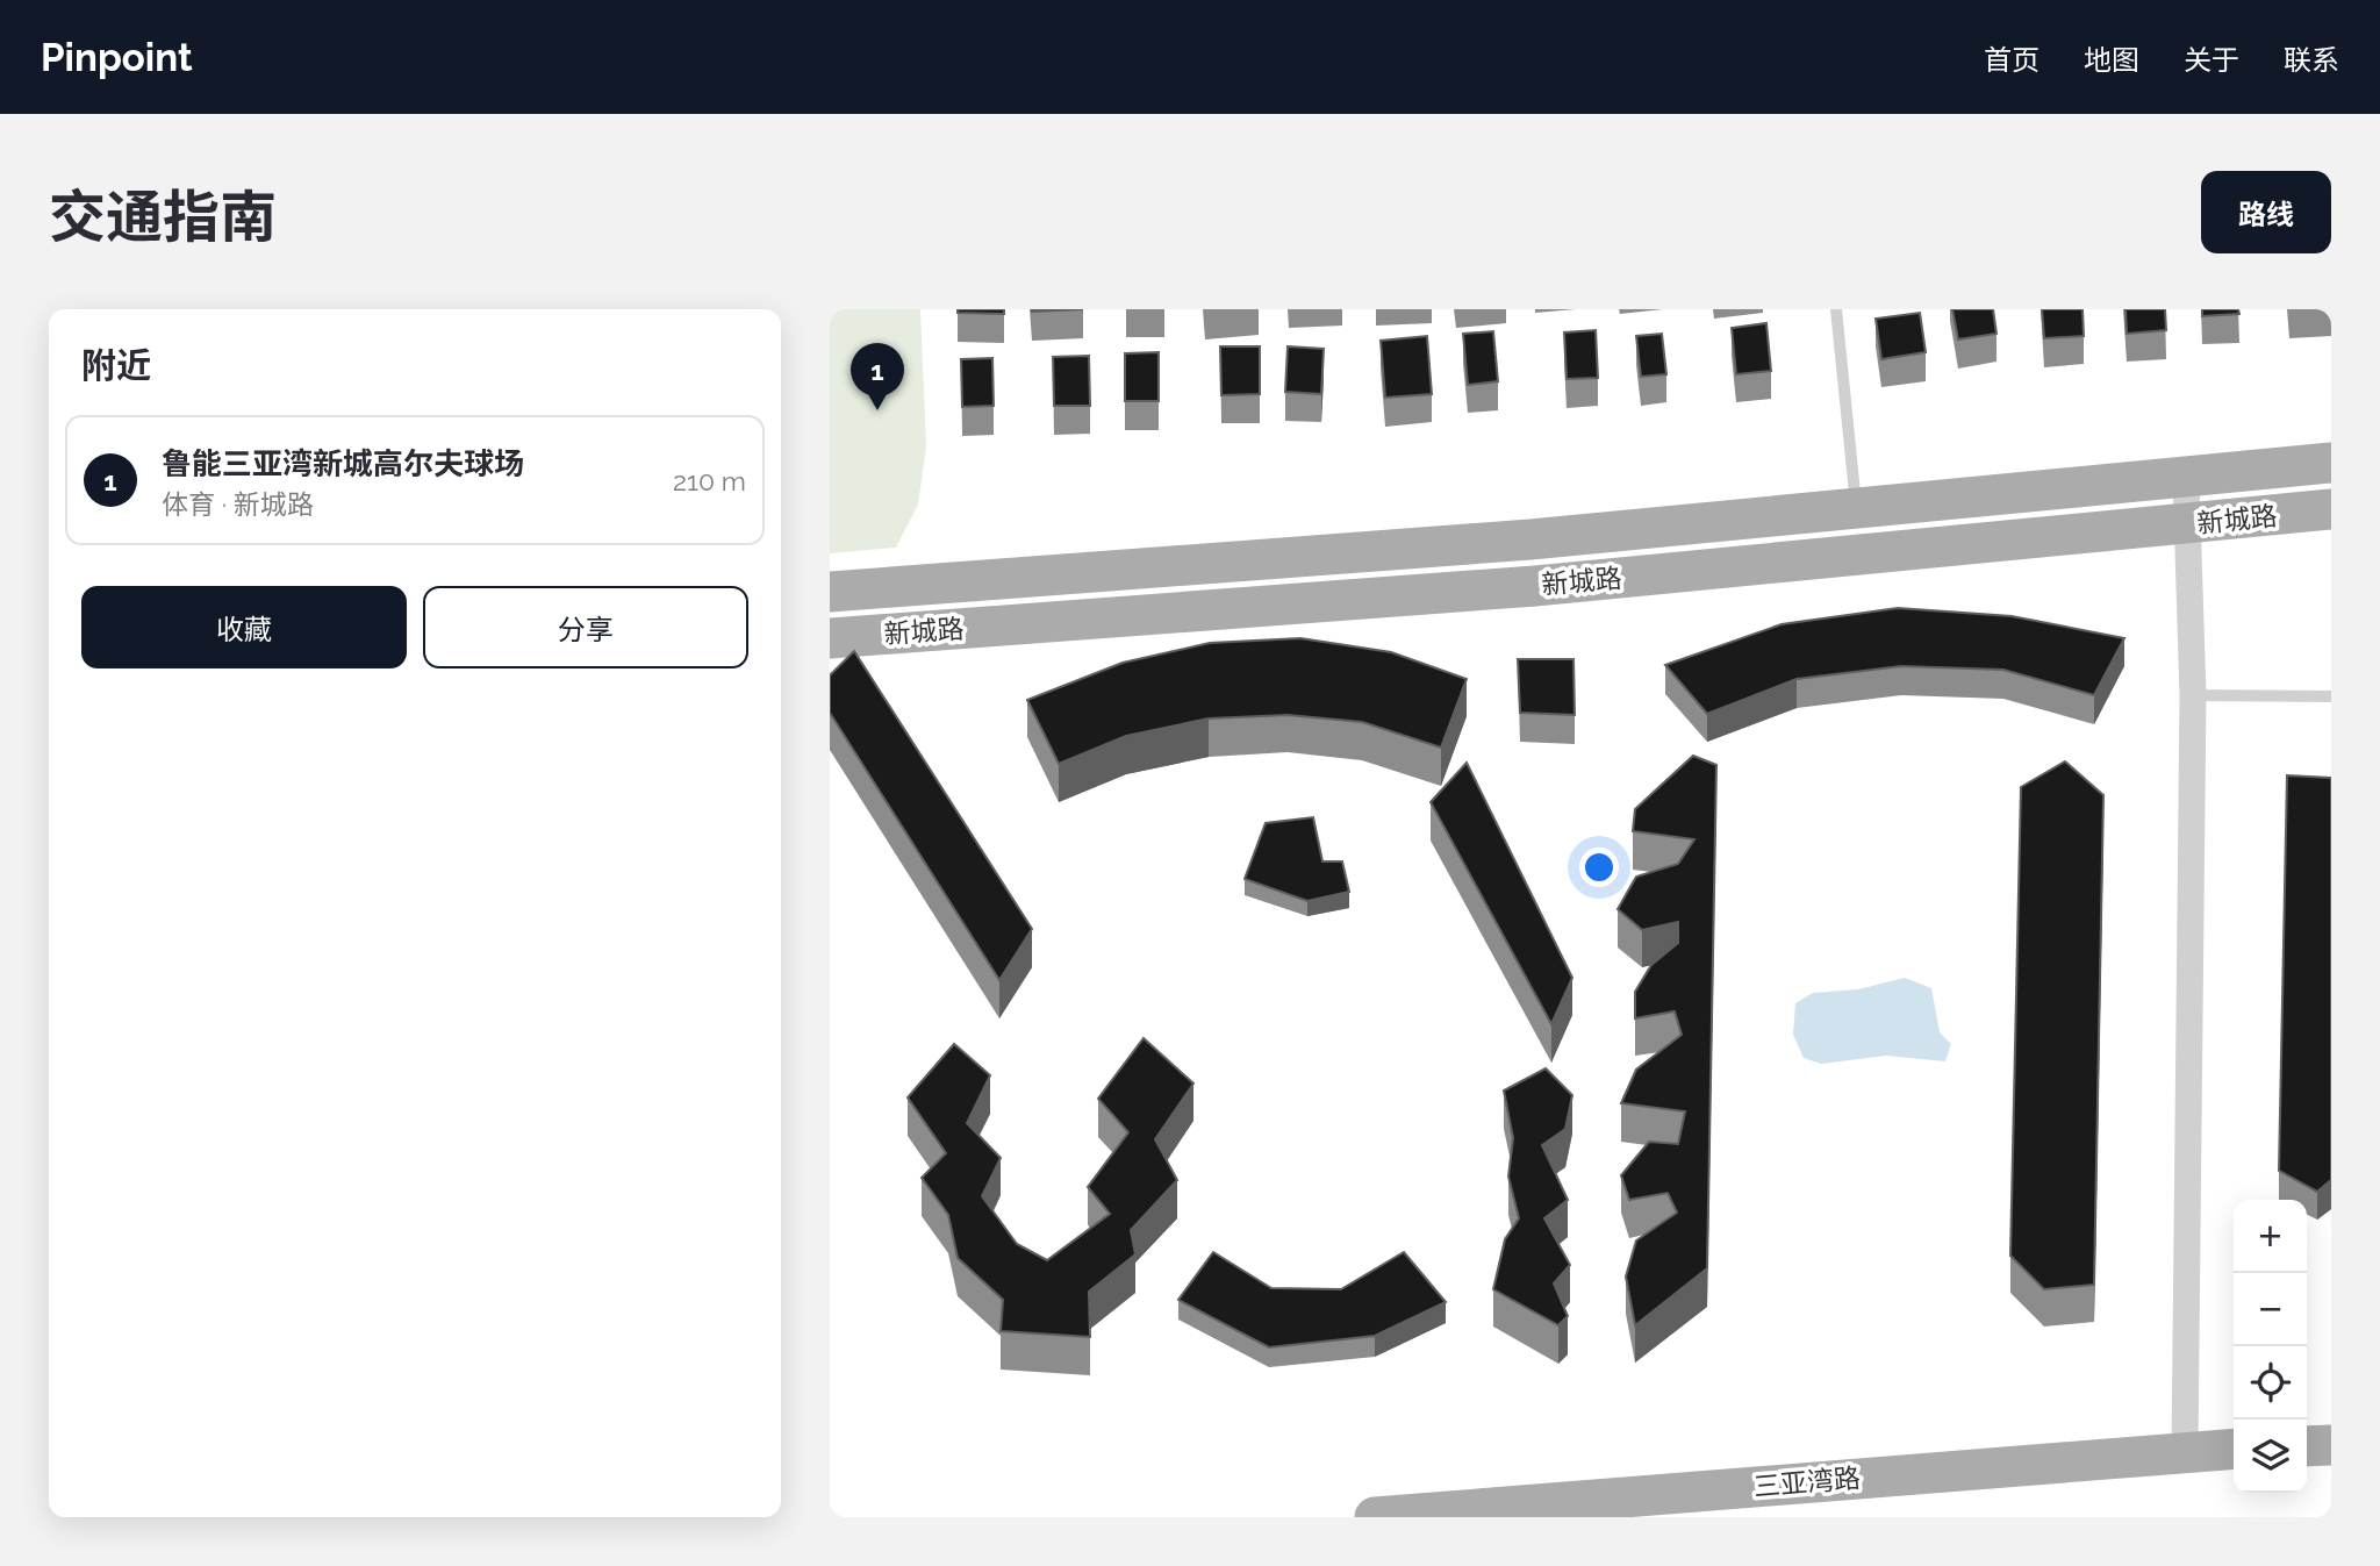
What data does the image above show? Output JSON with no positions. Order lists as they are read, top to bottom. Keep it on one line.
{"streets":{"main road":["新城路","三亚湾路"]},"page":{"header":"Pinpoint","nav":["首页","地图","关于","联系"],"title":"交通指南","buttons":["路线",["收藏","分享"]],"heading":"附近","pins":"1","list":[{"mark":"1","name":"鲁能三亚湾新城高尔夫球场","note":"体育 · 新城路","value":"210 m"}],"map_buttons":["+","−"]}}
